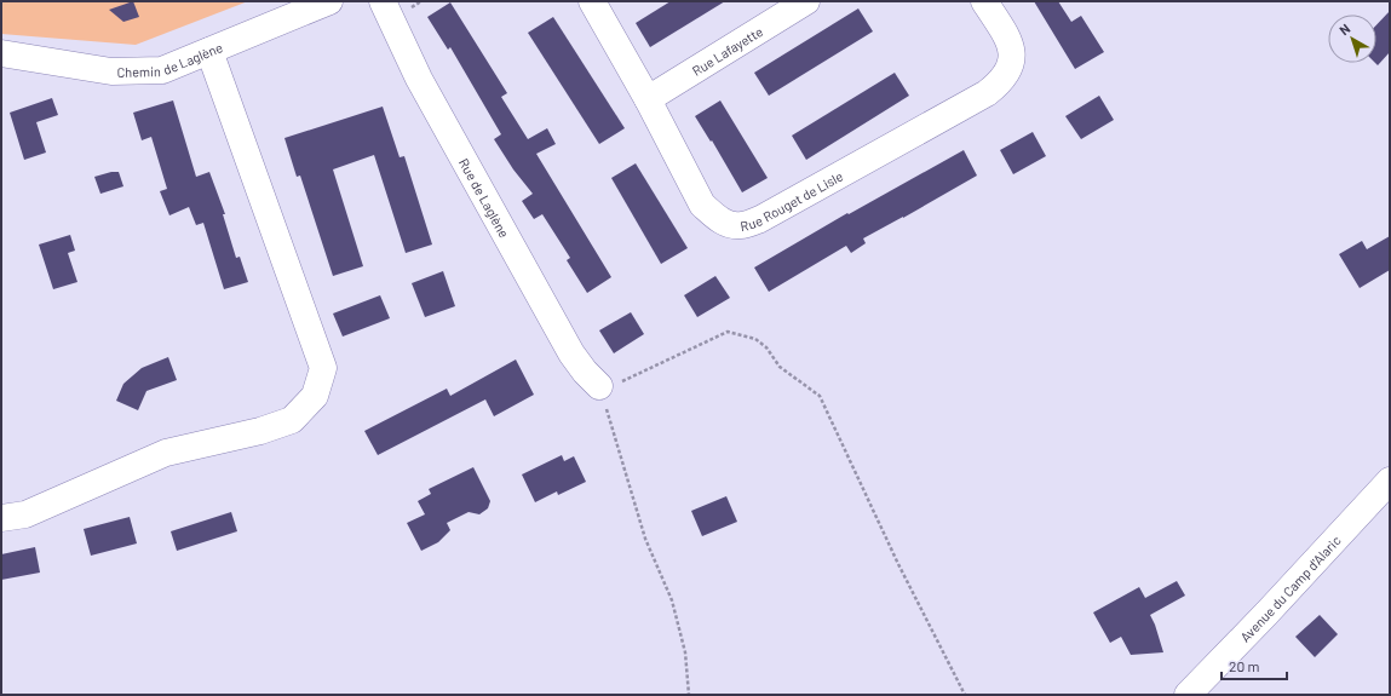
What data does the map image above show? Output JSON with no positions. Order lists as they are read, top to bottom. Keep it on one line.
{"streets":{"street":["Rue Lafayette","Chemin de Laglène","Rue de Laglène","Rue Rouget de Lisle","Avenue du Camp d'Alaric"]},"crossings":[["Rue Lafayette","Rue Rouget de Lisle"]],"scale_bar":"20 m","north":"top left"}
